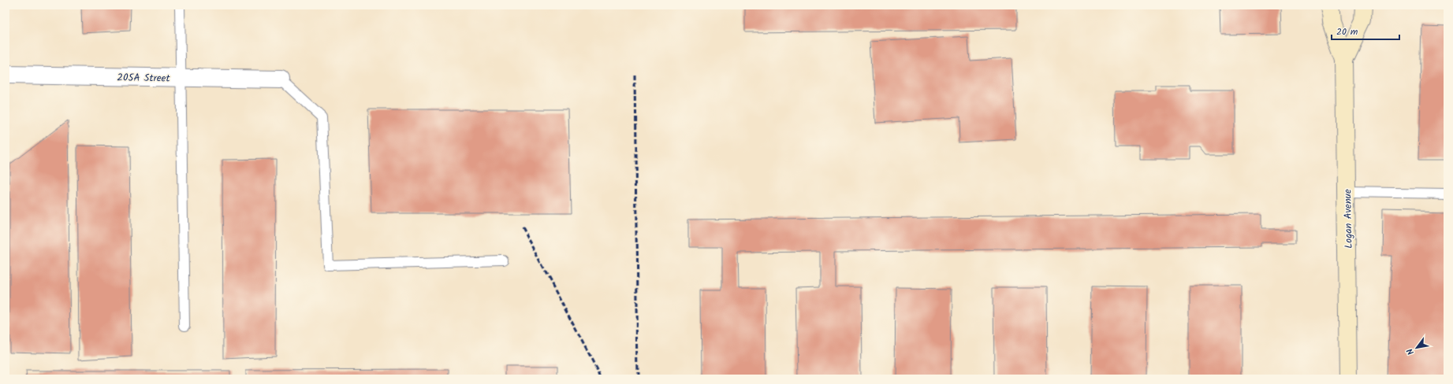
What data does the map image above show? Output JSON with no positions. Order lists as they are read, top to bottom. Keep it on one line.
{"streets":{"main road":["Logan Avenue"],"street":["205A Street"]},"scale_bar":"20 m","north":"bottom left"}
